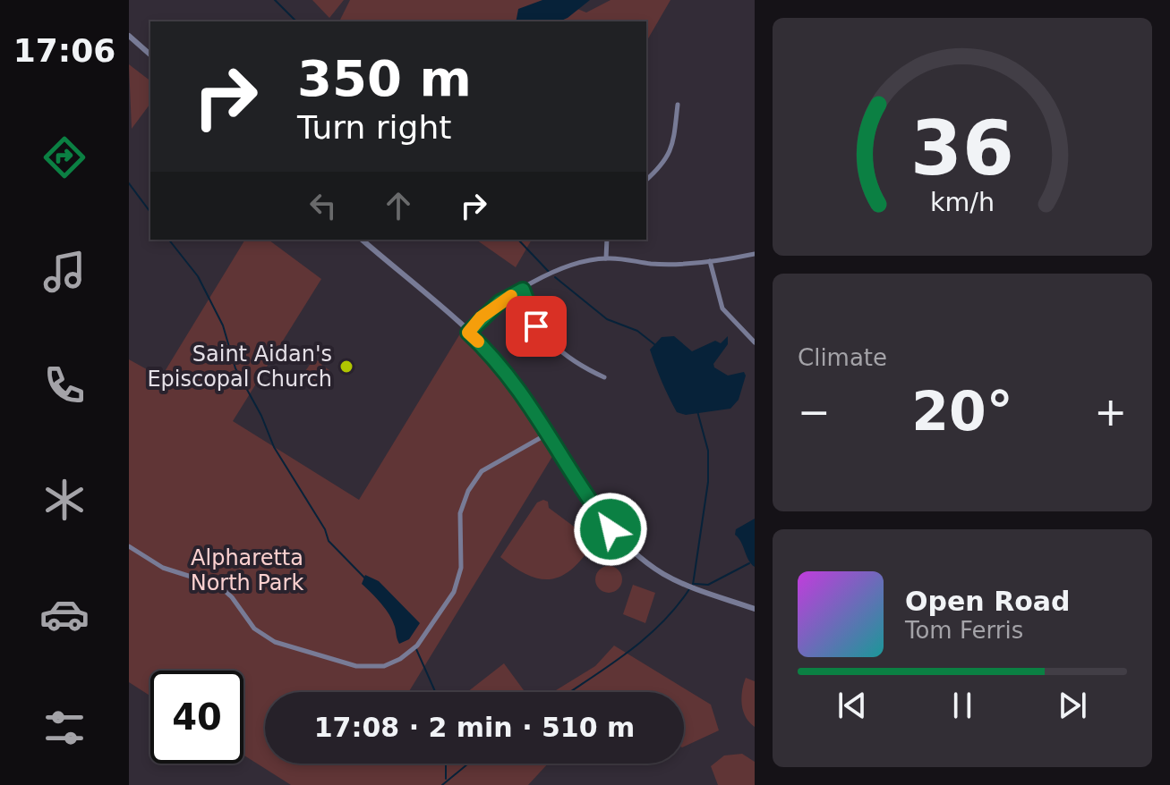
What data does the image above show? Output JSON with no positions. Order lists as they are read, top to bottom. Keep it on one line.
{"parks":["Alpharetta North Park"],"places":["Saint Aidan's Episcopal Church"],"page":{"tabs":"17:06","turn":["350 m","Turn right"],"tile":"Climate","heat":["−","20°","+"],"song":["Open Road","Tom Ferris"],"limit":"40","trip":"17:08 · 2 min · 510 m","gauge":["36","km/h"]}}
